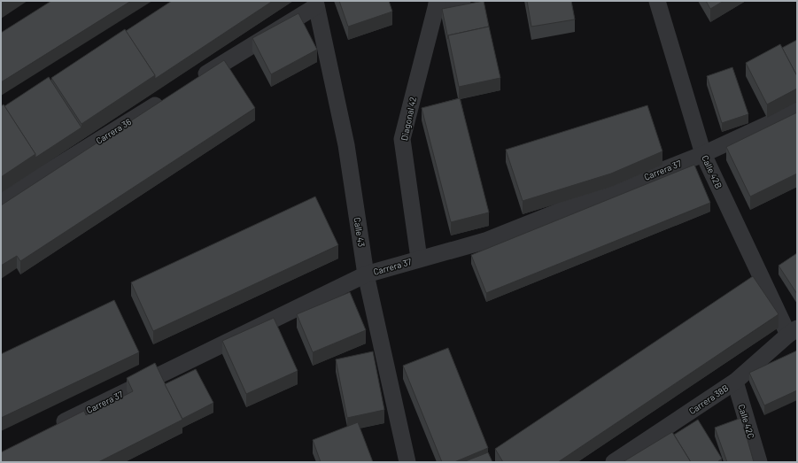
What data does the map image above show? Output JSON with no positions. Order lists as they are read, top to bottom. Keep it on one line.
{"streets":{"street":["Diagonal 42","Carrera 36","Carrera 37","Calle 42B","Calle 43","Carrera 38B","Calle 42C"]},"crossings":[["Diagonal 42","Carrera 37"],["Carrera 37","Calle 42B"],["Carrera 37","Calle 43"],["Calle 42B","Carrera 38B"],["Carrera 38B","Calle 42C"]]}
